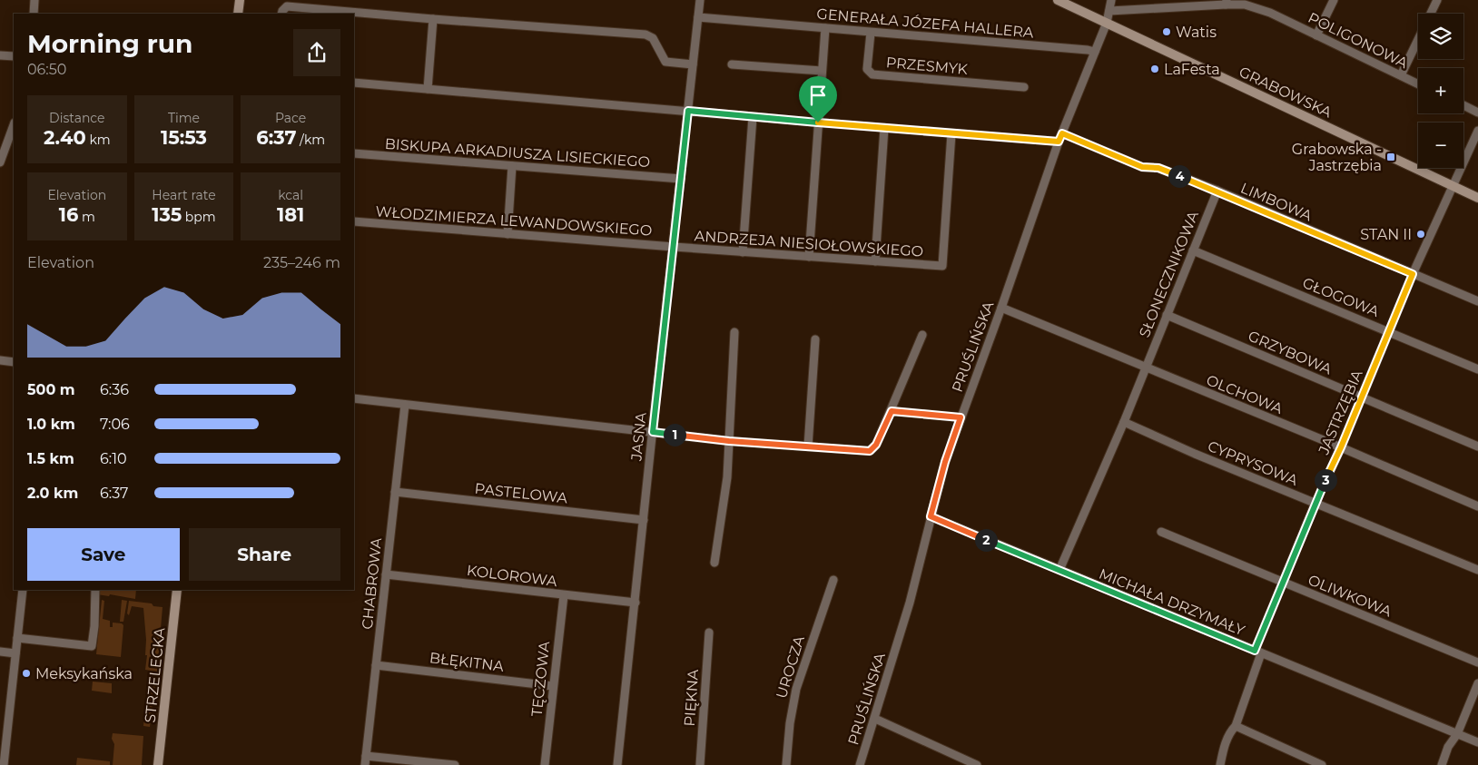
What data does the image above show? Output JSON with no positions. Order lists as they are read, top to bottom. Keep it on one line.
{"streets":{"street":["GENERAŁA JÓZEFA HALLERA","POLIGONOWA","PRZESMYK","GRABOWSKA","BISKUPA ARKADIUSZA LISIECKIEGO","LIMBOWA","WŁODZIMIERZA LEWANDOWSKIEGO","ANDRZEJA NIESIOŁOWSKIEGO","SŁONECZNIKOWA","GŁOGOWA","PRUŚLIŃSKA","GRZYBOWA","OLCHOWA","JASTRZĘBIA","JASNA","CYPRYSOWA","PASTELOWA","KOLOROWA","CHABROWA","OLIWKOWA","MICHAŁA DRZYMAŁY","BŁĘKITNA","UROCZA","STRZELECKA","TĘCZOWA","PIĘKNA"]},"crossings":[["GENERAŁA JÓZEFA HALLERA","PRZESMYK"],["GENERAŁA JÓZEFA HALLERA","PRUŚLIŃSKA"],["GENERAŁA JÓZEFA HALLERA","JASNA"],["POLIGONOWA","PRUŚLIŃSKA"],["GRABOWSKA","PRUŚLIŃSKA"],["GRABOWSKA","JASTRZĘBIA"],["BISKUPA ARKADIUSZA LISIECKIEGO","JASNA"],["LIMBOWA","SŁONECZNIKOWA"],["LIMBOWA","PRUŚLIŃSKA"],["LIMBOWA","JASTRZĘBIA"],["WŁODZIMIERZA LEWANDOWSKIEGO","ANDRZEJA NIESIOŁOWSKIEGO"],["WŁODZIMIERZA LEWANDOWSKIEGO","JASNA"],["ANDRZEJA NIESIOŁOWSKIEGO","JASNA"],["SŁONECZNIKOWA","GŁOGOWA"],["SŁONECZNIKOWA","GRZYBOWA"],["SŁONECZNIKOWA","OLCHOWA"],["GŁOGOWA","JASTRZĘBIA"],["PRUŚLIŃSKA","OLCHOWA"],["PRUŚLIŃSKA","MICHAŁA DRZYMAŁY"],["GRZYBOWA","JASTRZĘBIA"],["OLCHOWA","JASTRZĘBIA"],["JASTRZĘBIA","CYPRYSOWA"],["JASTRZĘBIA","OLIWKOWA"],["JASTRZĘBIA","MICHAŁA DRZYMAŁY"],["JASNA","PASTELOWA"],["JASNA","KOLOROWA"],["PASTELOWA","CHABROWA"],["KOLOROWA","CHABROWA"],["KOLOROWA","TĘCZOWA"],["CHABROWA","BŁĘKITNA"],["BŁĘKITNA","TĘCZOWA"]],"places":{"other":["Watis","LaFesta","STAN II","Meksykańska"],"transit":["Grabowska - Jastrzębia"]},"page":{"map_buttons":["+","−"],"heading":["Morning run","06:50"],"stats":[["Distance","2.40 km"],["Time","15:53"],["Pace","6:37 /km"],["Elevation","16 m"],["Heart rate","135 bpm"],["kcal","181"]],"pins":["4","1","3","2"],"chart":["Elevation","235–246 m"],"list":[{"name":"500 m","note":"6:36"},{"name":"1.0 km","note":"7:06"},{"name":"1.5 km","note":"6:10"},{"name":"2.0 km","note":"6:37"}],"buttons":["Save","Share"]}}
